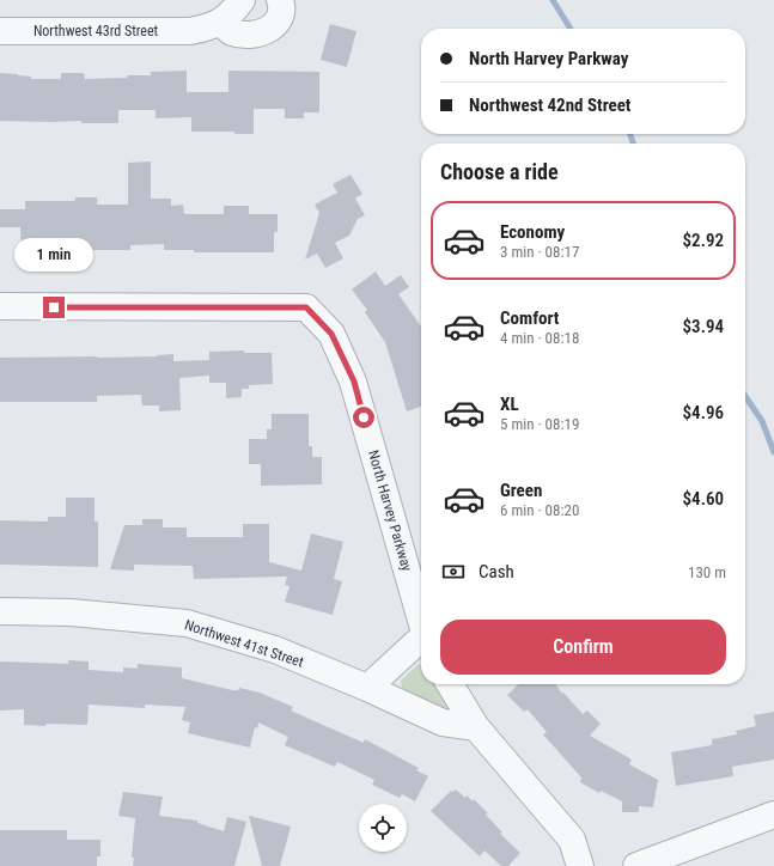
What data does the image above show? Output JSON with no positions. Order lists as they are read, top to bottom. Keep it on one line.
{"streets":{"street":["Northwest 43rd Street","North Harvey Parkway","Northwest 41st Street"]},"page":{"banner":["North Harvey Parkway","Northwest 42nd Street"],"heading":"Choose a ride","list":[{"name":"Economy","note":"3 min · 08:17","value":"$2.92"},{"name":"Comfort","note":"4 min · 08:18","value":"$3.94"},{"name":"XL","note":"5 min · 08:19","value":"$4.96"},{"name":"Green","note":"6 min · 08:20","value":"$4.60"}],"bubble":"1 min","pay":["Cash","130 m"],"buttons":"Confirm"}}
